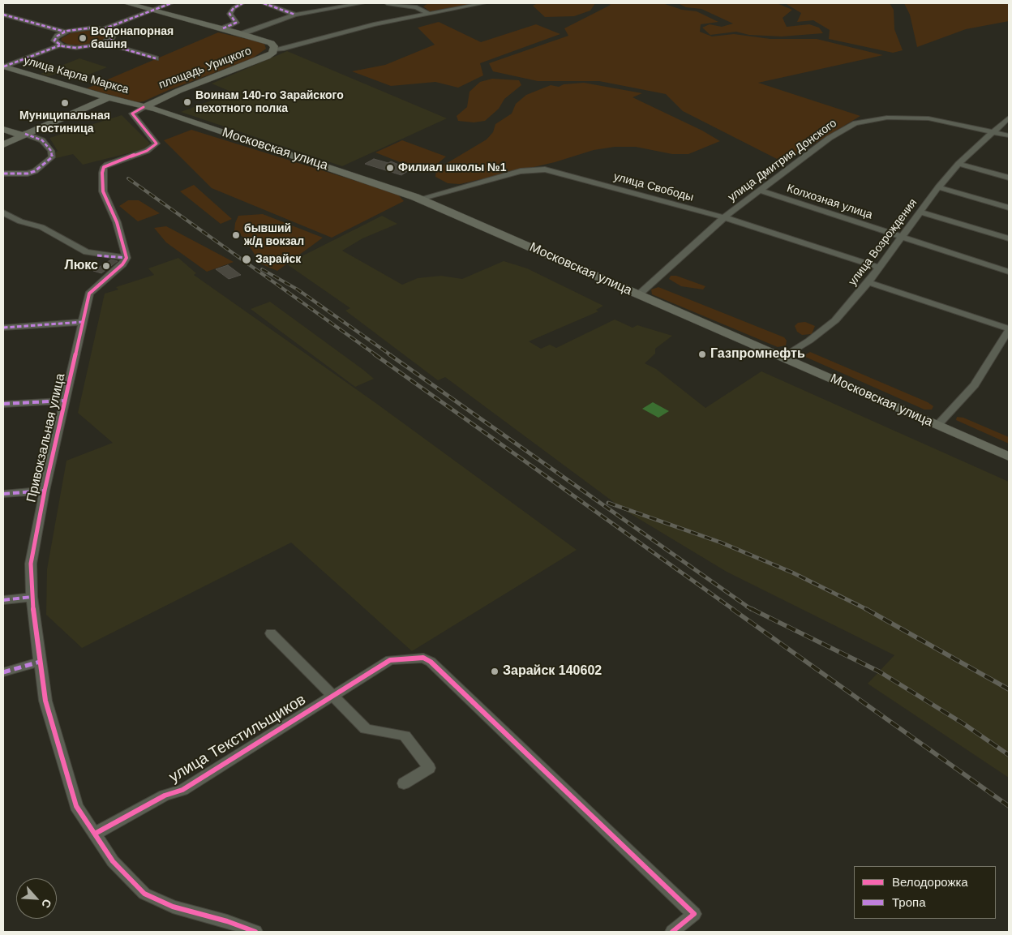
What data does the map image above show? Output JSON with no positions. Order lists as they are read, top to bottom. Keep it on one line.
{"streets":{"main road":["площадь Урицкого","улица Карла Маркса","Московская улица"],"street":["улица Дмитрия Донского","улица Свободы","Колхозная улица","улица Возрождения","Привокзальная улица","улица Текстильщиков"]},"crossings":[["площадь Урицкого","улица Карла Маркса"],["площадь Урицкого","Московская улица"],["улица Карла Маркса","Московская улица"],["Московская улица","улица Дмитрия Донского"],["Московская улица","улица Свободы"],["Московская улица","улица Возрождения"],["улица Дмитрия Донского","улица Свободы"],["улица Дмитрия Донского","Колхозная улица"],["улица Дмитрия Донского","улица Возрождения"],["улица Свободы","улица Возрождения"],["Колхозная улица","улица Возрождения"],["Привокзальная улица","улица Текстильщиков"]],"places":["Водонапорная башня","Воинам 140-го Зарайского пехотного полка","Муниципальная гостиница","Филиал школы №1","бывший ж/д вокзал","Зарайск","Люкс","Газпромнефть","Зарайск 140602"],"legend":["Велодорожка","Тропа"],"north":"bottom right"}
